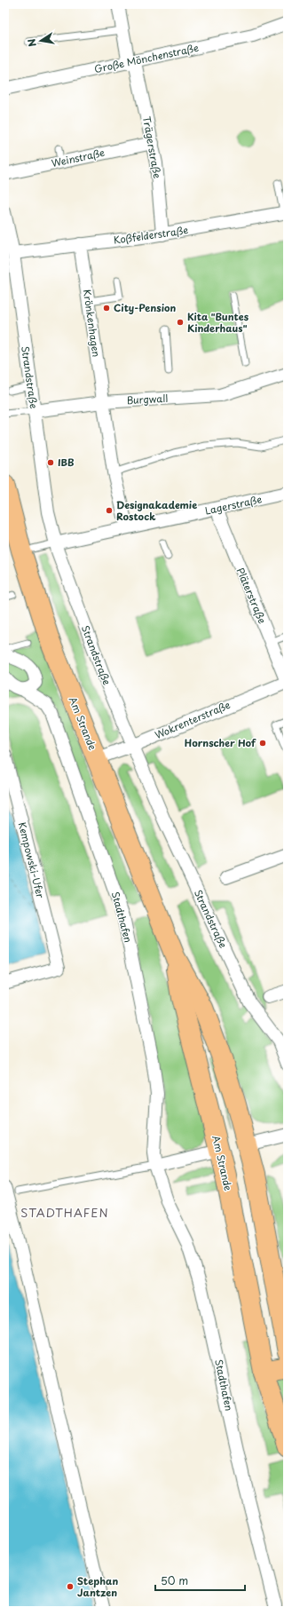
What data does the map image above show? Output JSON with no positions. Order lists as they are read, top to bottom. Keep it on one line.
{"streets":{"main road":["Am Strande"],"street":["Große Mönchenstraße","Trägerstraße","Weinstraße","Koßfelderstraße","Krönkenhagen","Strandstraße","Burgwall","Lagerstraße","Pläterstraße","Wokrenterstraße","Kempowski-Ufer","Stadthafen"]},"crossings":[["Große Mönchenstraße","Trägerstraße"],["Trägerstraße","Weinstraße"],["Trägerstraße","Koßfelderstraße"],["Koßfelderstraße","Krönkenhagen"],["Koßfelderstraße","Strandstraße"],["Krönkenhagen","Burgwall"],["Krönkenhagen","Lagerstraße"],["Strandstraße","Burgwall"],["Strandstraße","Lagerstraße"],["Strandstraße","Wokrenterstraße"],["Lagerstraße","Pläterstraße"],["Pläterstraße","Wokrenterstraße"],["Wokrenterstraße","Am Strande"]],"districts":["STADTHAFEN"],"places":["City-Pension","Kita \"Buntes Kinderhaus\"","IBB","Designakademie Rostock","Hornscher Hof","Stephan Jantzen"],"scale_bar":"50 m","north":"left"}
